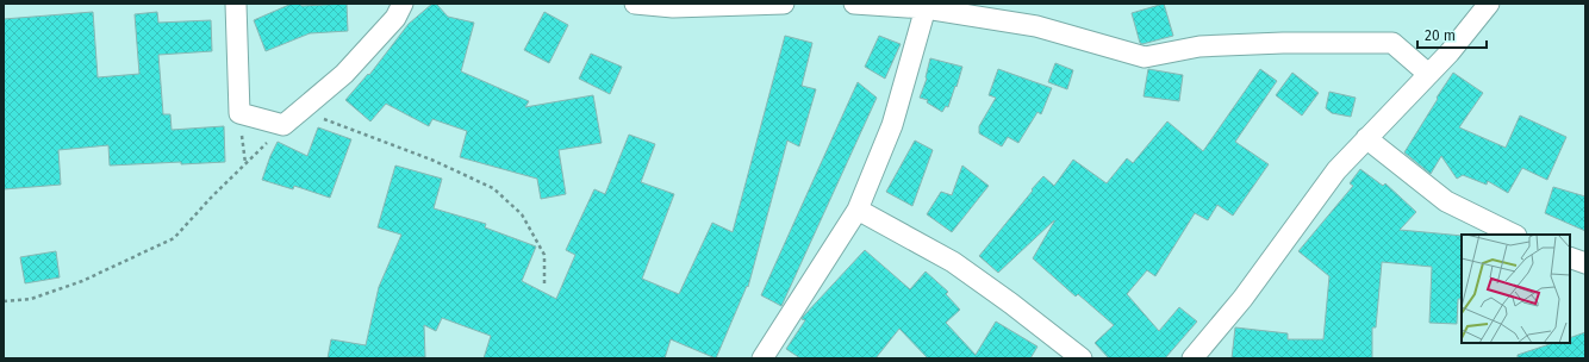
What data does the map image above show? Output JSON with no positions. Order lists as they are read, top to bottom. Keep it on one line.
{"scale_bar":"20 m"}
